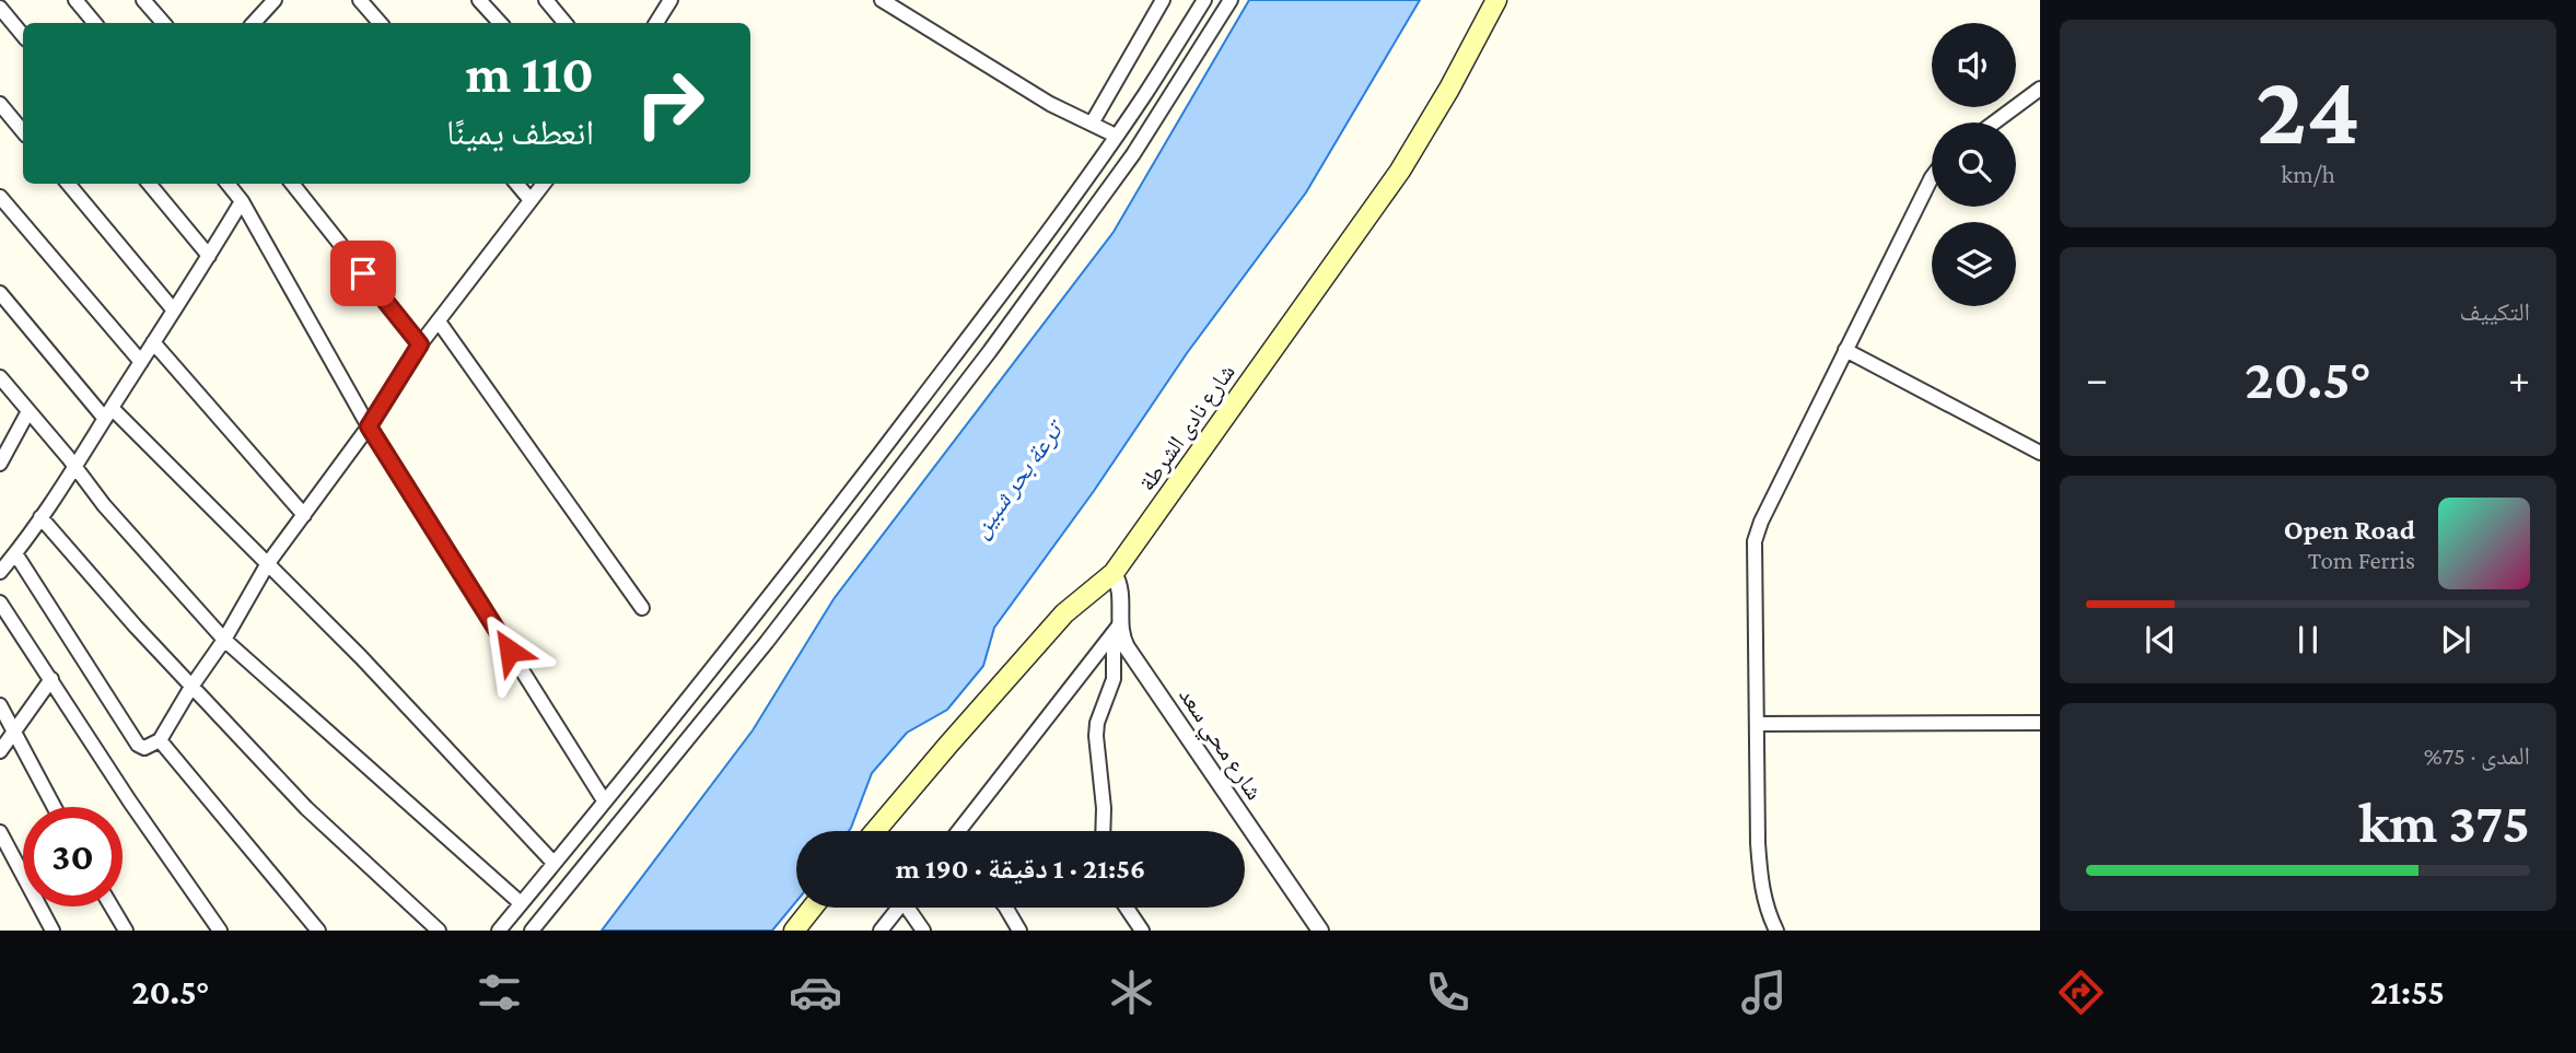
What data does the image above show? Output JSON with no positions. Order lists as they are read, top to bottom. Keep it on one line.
{"streets":{"main road":["شارع نادى الشرطة"],"street":["شارع محي سعد"]},"crossings":[["شارع نادى الشرطة","شارع محي سعد"]],"water":["ترعة بحر شبين"],"page":{"tile":[["24","km/h"],"التكييف",["المدى · 75%","375 km"]],"turn":["110 m","انعطف يمينًا"],"heat":["−","20.5°","+"],"song":["Open Road","Tom Ferris"],"limit":"30","trip":"21:56 · 1 دقيقة · 190 m","tabs":["21:55","20.5°"]}}
